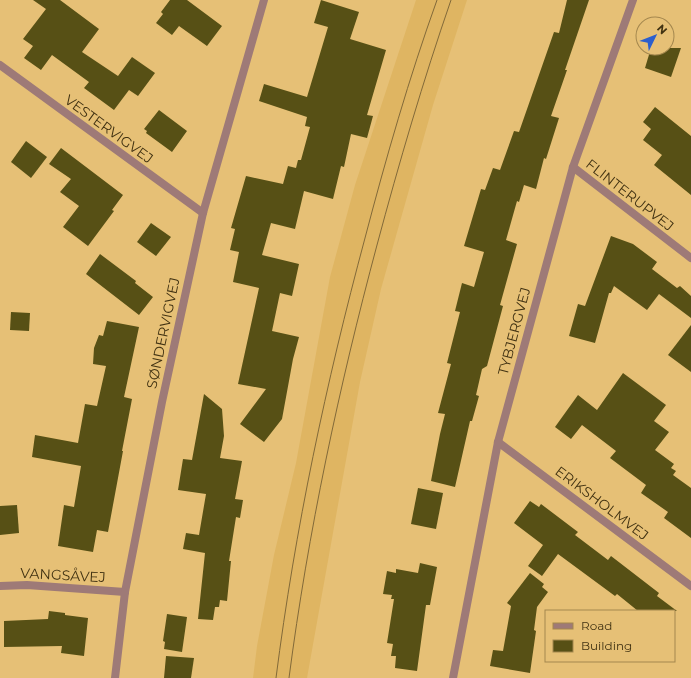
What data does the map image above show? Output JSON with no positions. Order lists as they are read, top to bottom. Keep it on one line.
{"streets":{"street":["VESTERVIGVEJ","FLINTERUPVEJ","TYBJERGVEJ","SØNDERVIGVEJ","ERIKSHOLMVEJ","VANGSÅVEJ"]},"crossings":[["VESTERVIGVEJ","SØNDERVIGVEJ"],["FLINTERUPVEJ","TYBJERGVEJ"],["TYBJERGVEJ","ERIKSHOLMVEJ"],["SØNDERVIGVEJ","VANGSÅVEJ"]],"legend":["Road","Building"],"north":"top right"}
